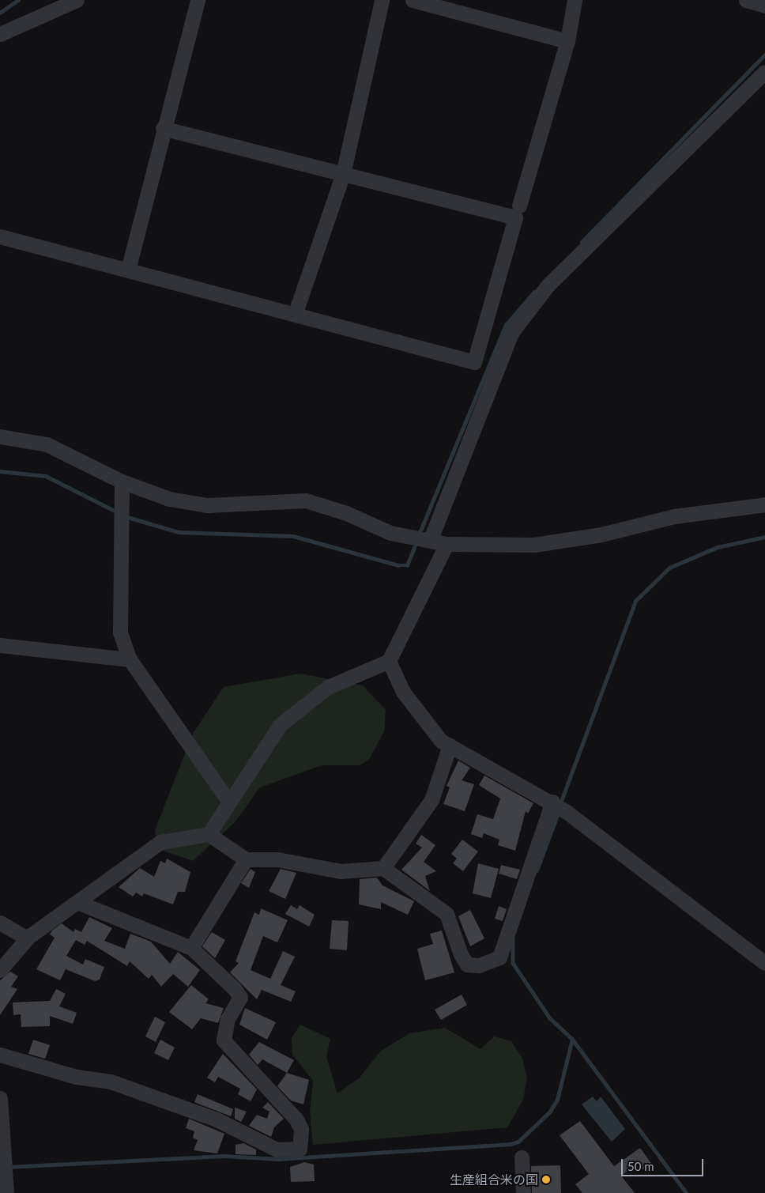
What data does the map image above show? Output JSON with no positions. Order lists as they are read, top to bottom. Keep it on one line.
{"places":["生産組合米の国"],"scale_bar":"50 m"}
